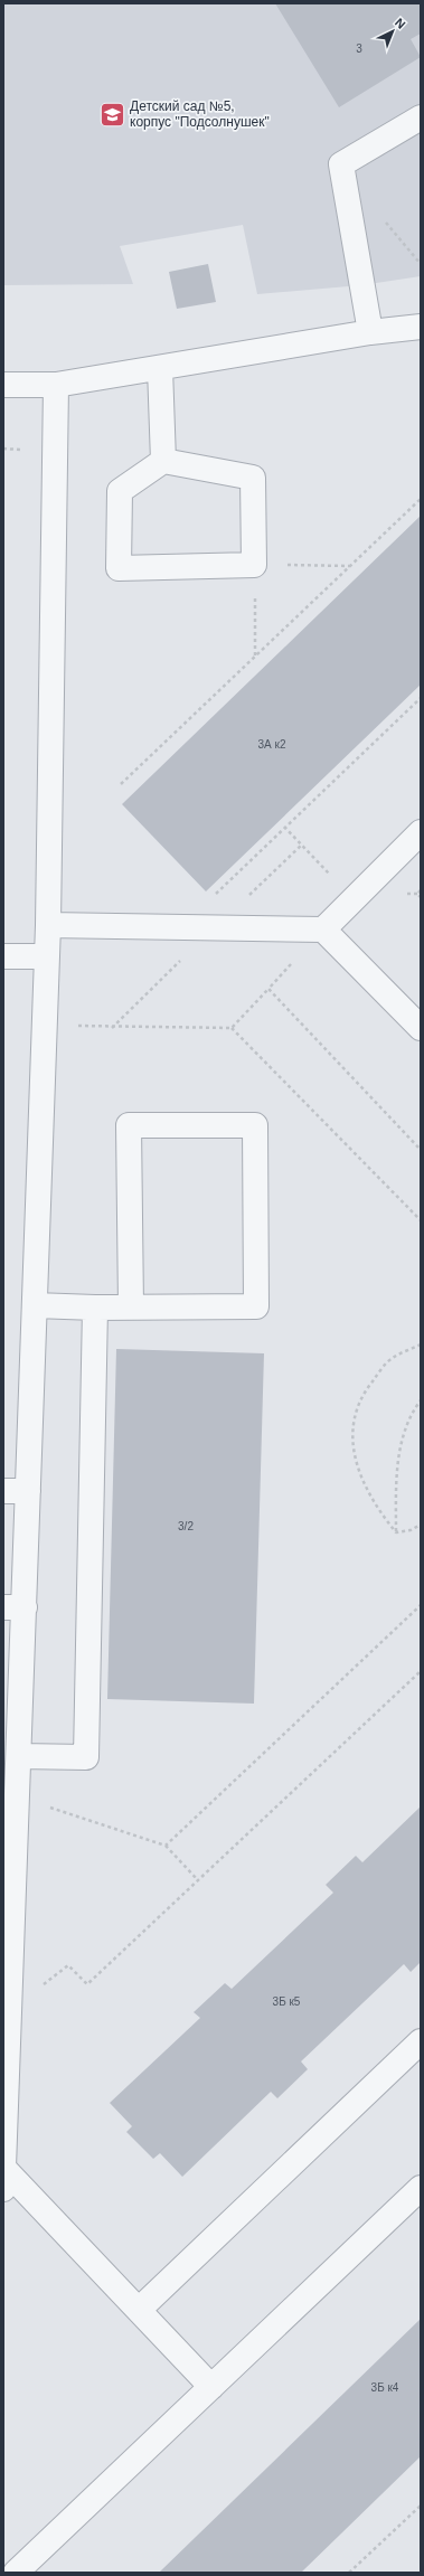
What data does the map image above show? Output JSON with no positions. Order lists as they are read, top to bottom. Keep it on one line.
{"places":{"school or university":["Детский сад №5, корпус \"Подсолнушек\""]},"house_numbers":["3","3А к2","3/2","3Б к5","3Б к4"],"north":"top right"}
